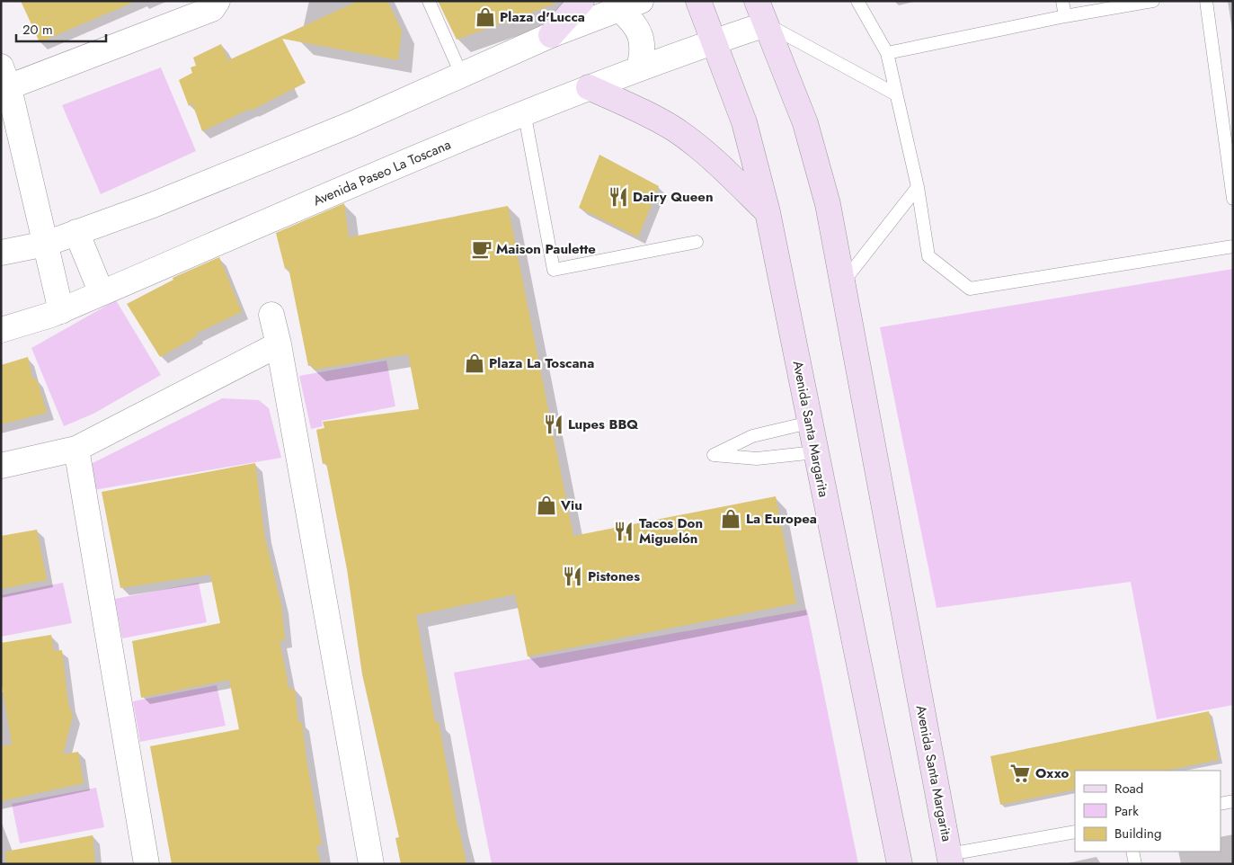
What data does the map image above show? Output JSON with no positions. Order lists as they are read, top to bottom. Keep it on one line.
{"streets":{"main road":["Avenida Santa Margarita"],"street":["Avenida Paseo La Toscana"]},"crossings":[["Avenida Paseo La Toscana","Avenida Santa Margarita"]],"places":{"shop":["Plaza d'Lucca","Plaza La Toscana","Viu","La Europea"],"restaurant":["Dairy Queen","Lupes BBQ","Tacos Don Miguelón","Pistones"],"cafe":["Maison Paulette"],"supermarket":["Oxxo"]},"legend":["Road","Park","Building"],"scale_bar":"20 m"}
